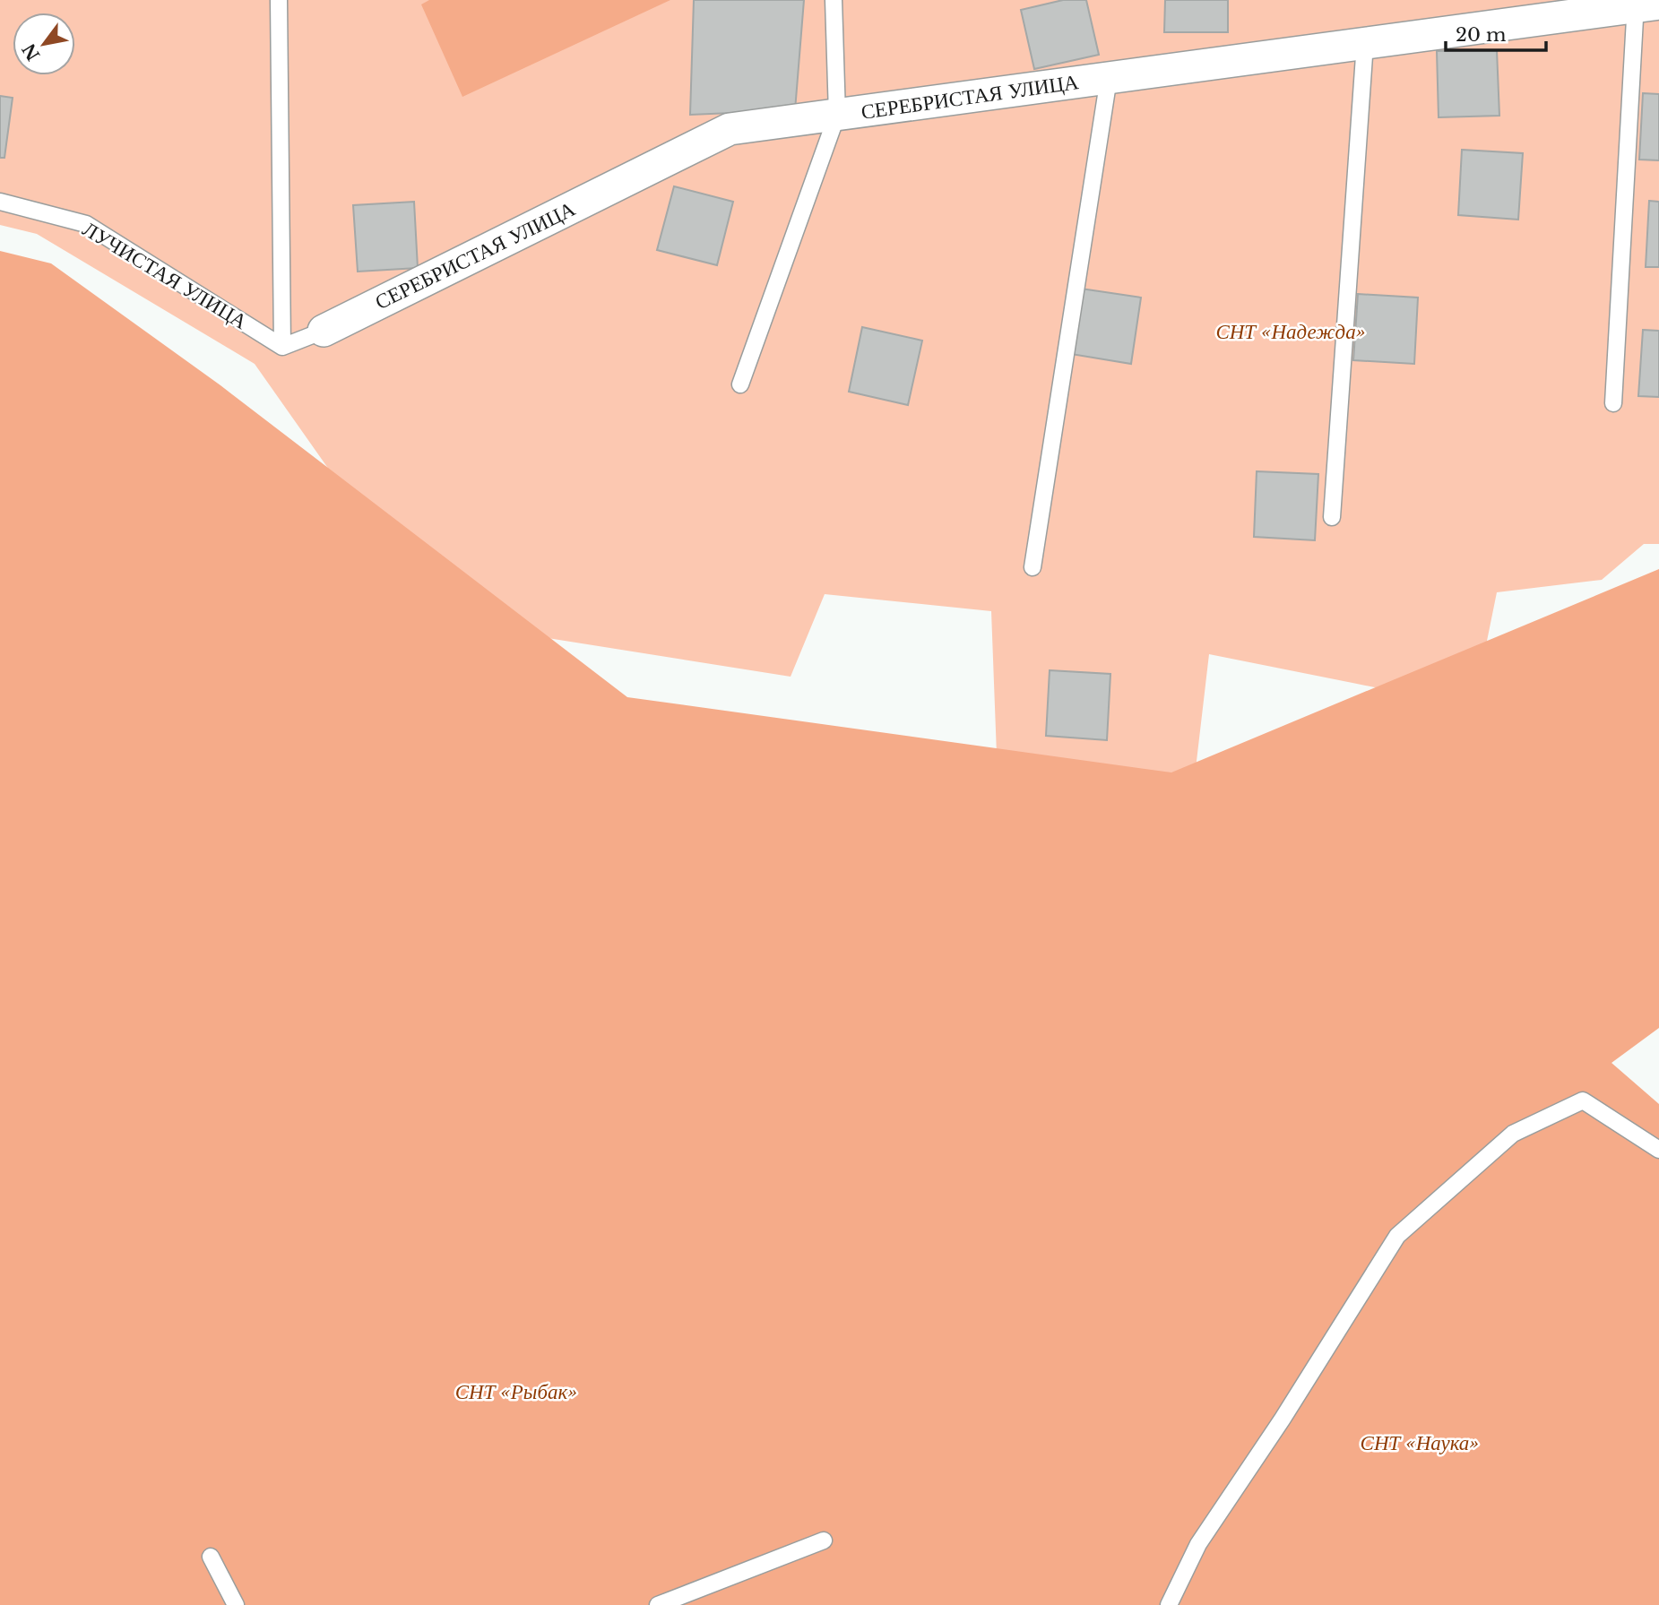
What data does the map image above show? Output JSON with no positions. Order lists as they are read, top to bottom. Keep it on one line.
{"streets":{"street":["СЕРЕБРИСТАЯ УЛИЦА"],"lane":["ЛУЧИСТАЯ УЛИЦА"]},"parks":["СНТ «Надежда»","СНТ «Рыбак»","СНТ «Наука»"],"scale_bar":"20 m","north":"bottom left"}
